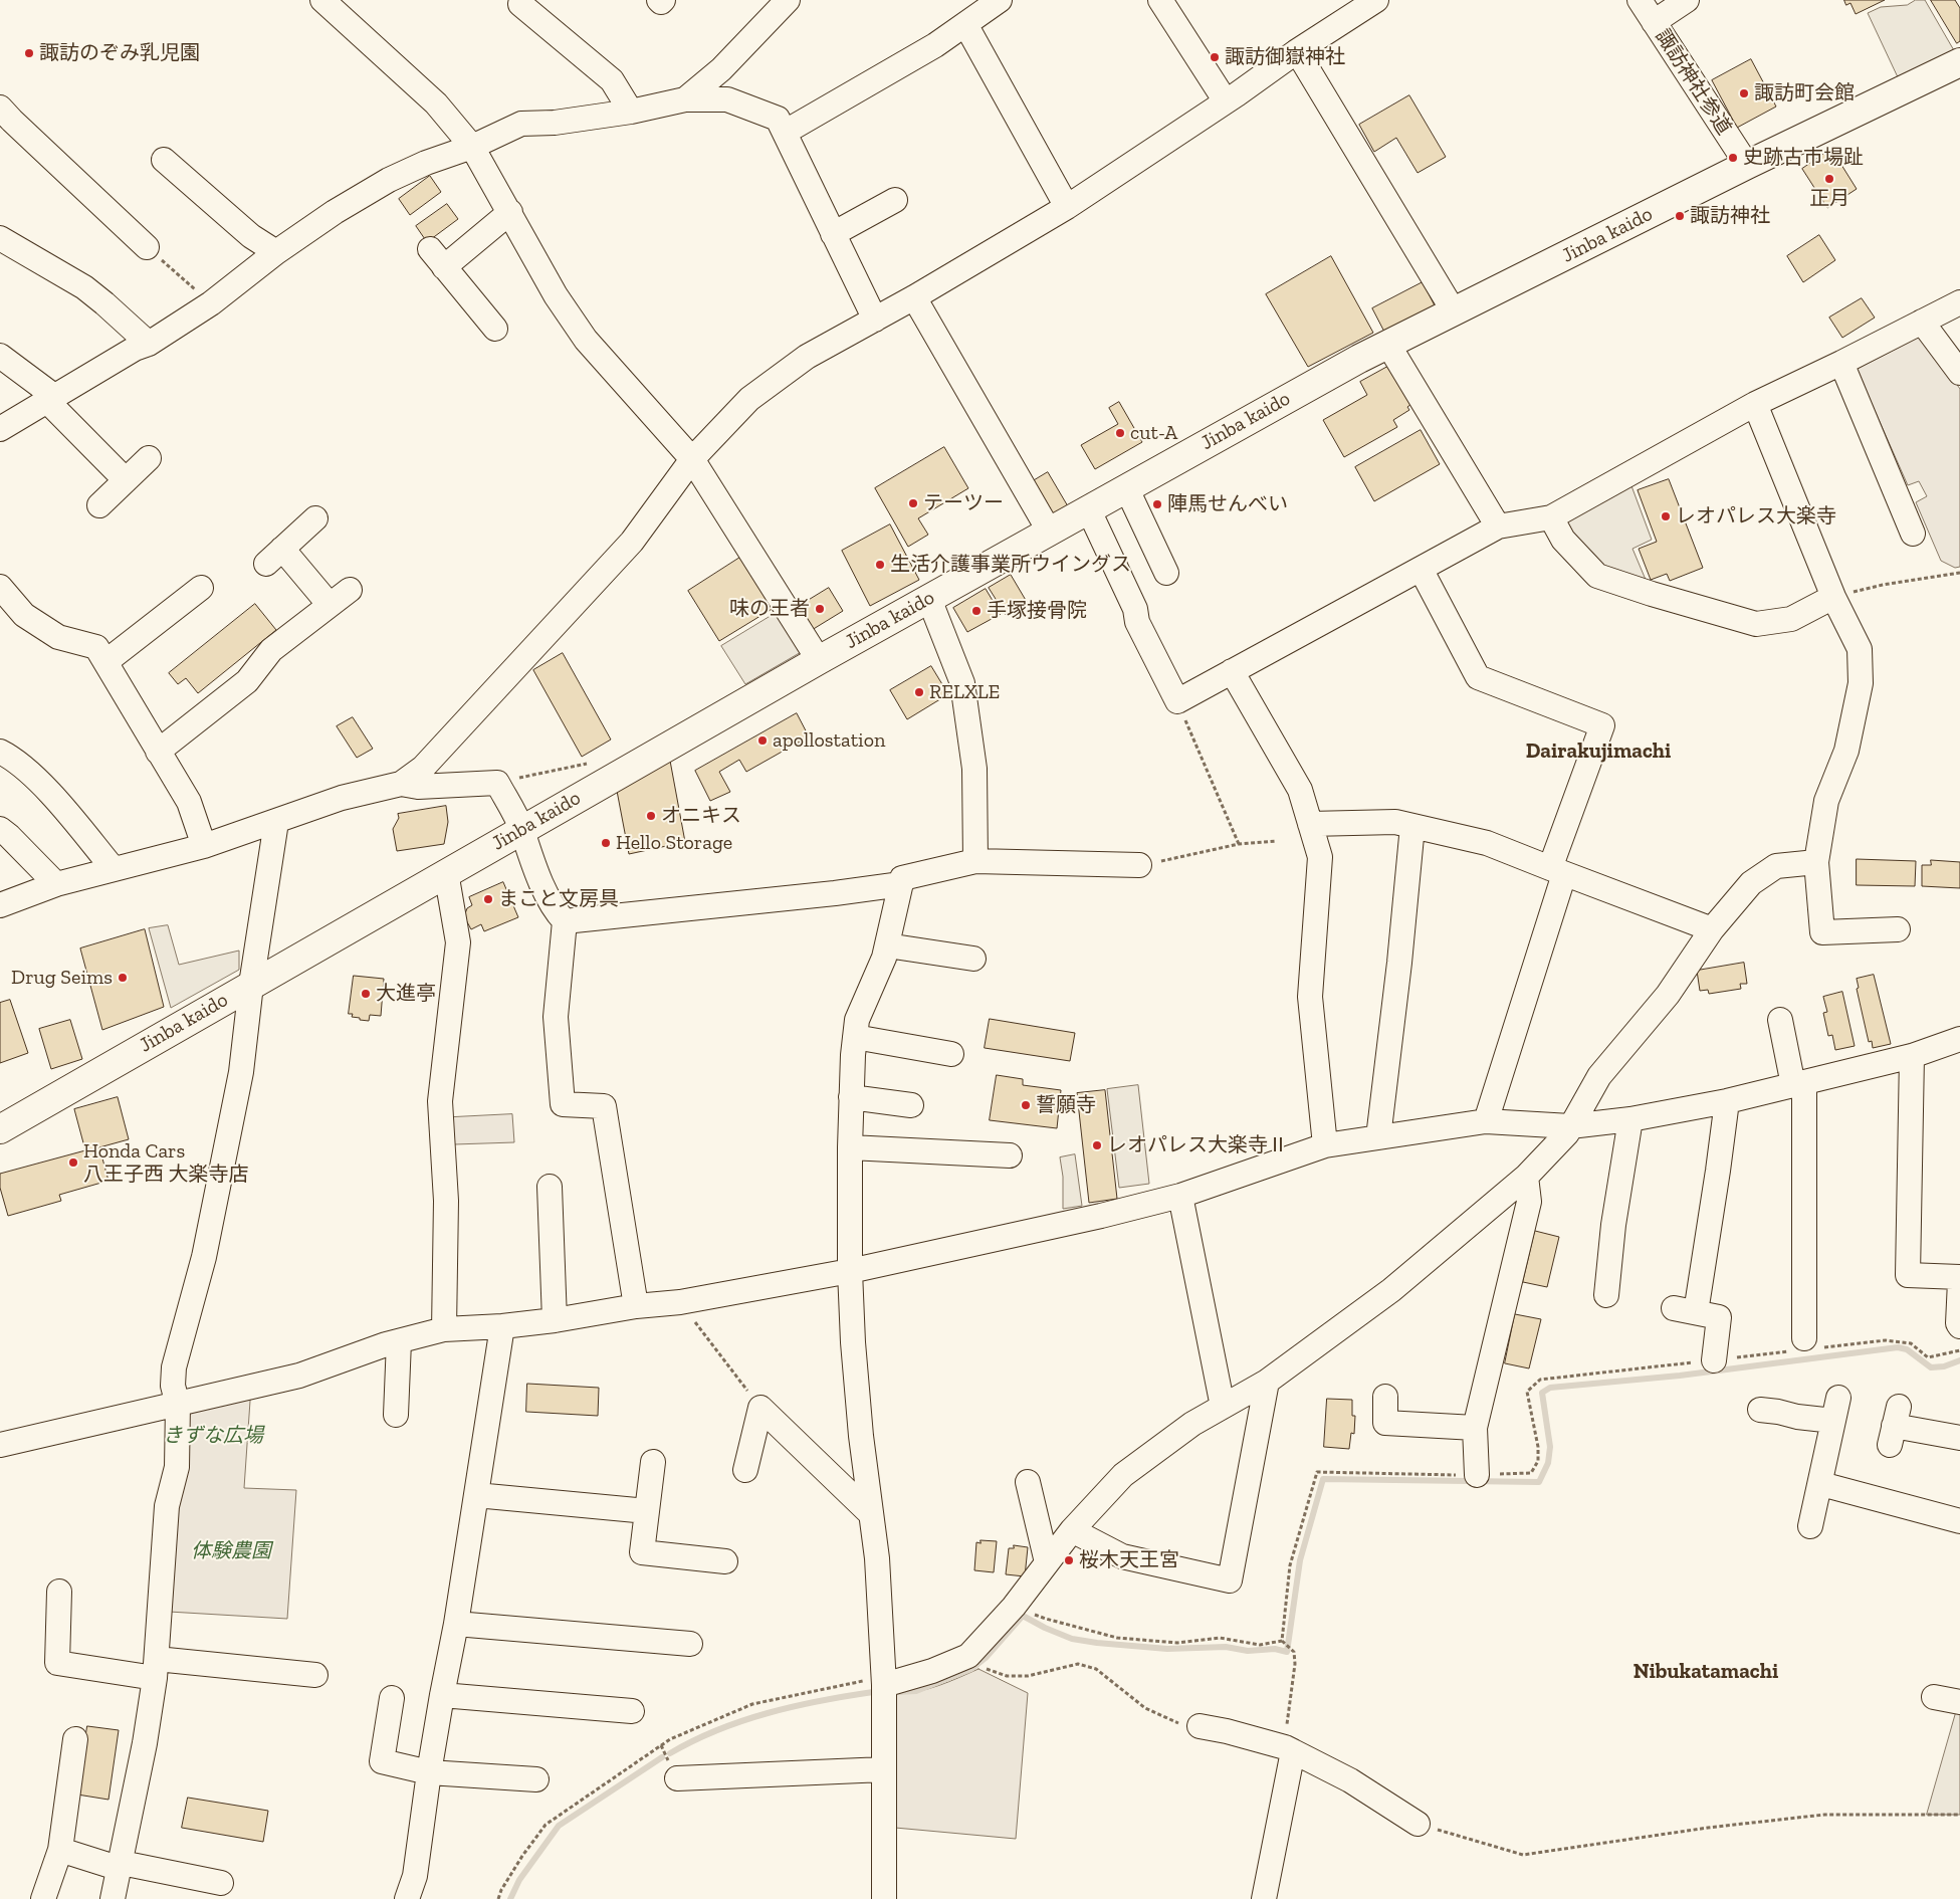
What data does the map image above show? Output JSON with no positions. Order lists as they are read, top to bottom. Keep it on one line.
{"streets":{"main road":["Jinba kaido"],"street":["諏訪神社参道"]},"crossings":[["諏訪神社参道","Jinba kaido"]],"districts":["Dairakujimachi","Nibukatamachi"],"parks":["きずな広場","体験農園"],"places":["諏訪のぞみ乳児園","諏訪御嶽神社","諏訪町会館","史跡古市場趾","正月","諏訪神社","cut-A","テーツー","陣馬せんべい","レオパレス大楽寺","生活介護事業所ウイングス","味の王者","手塚接骨院","RELXLE","apollostation","オニキス","Hello Storage","まこと文房具","Drug Seims","大進亭","誓願寺","レオパレス大楽寺Ⅱ","Honda Cars 八王子西 大楽寺店","桜木天王宮"]}
